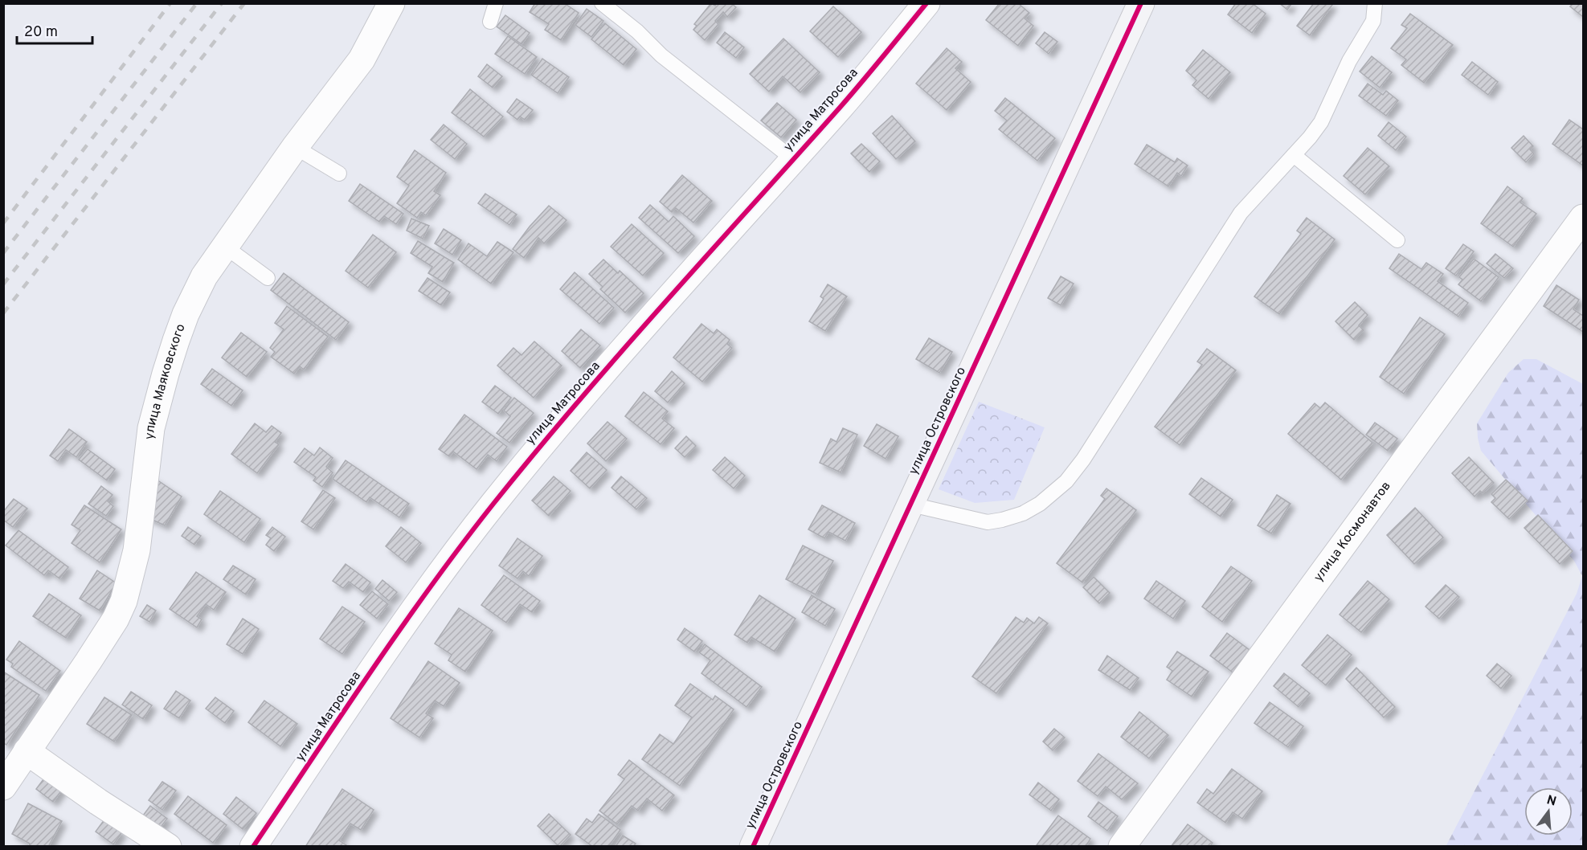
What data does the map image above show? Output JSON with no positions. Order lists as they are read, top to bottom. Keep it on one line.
{"streets":{"street":["улица Матросова","улица Маяковского","улица Островского","улица Космонавтов"]},"scale_bar":"20 m","north":"top"}
